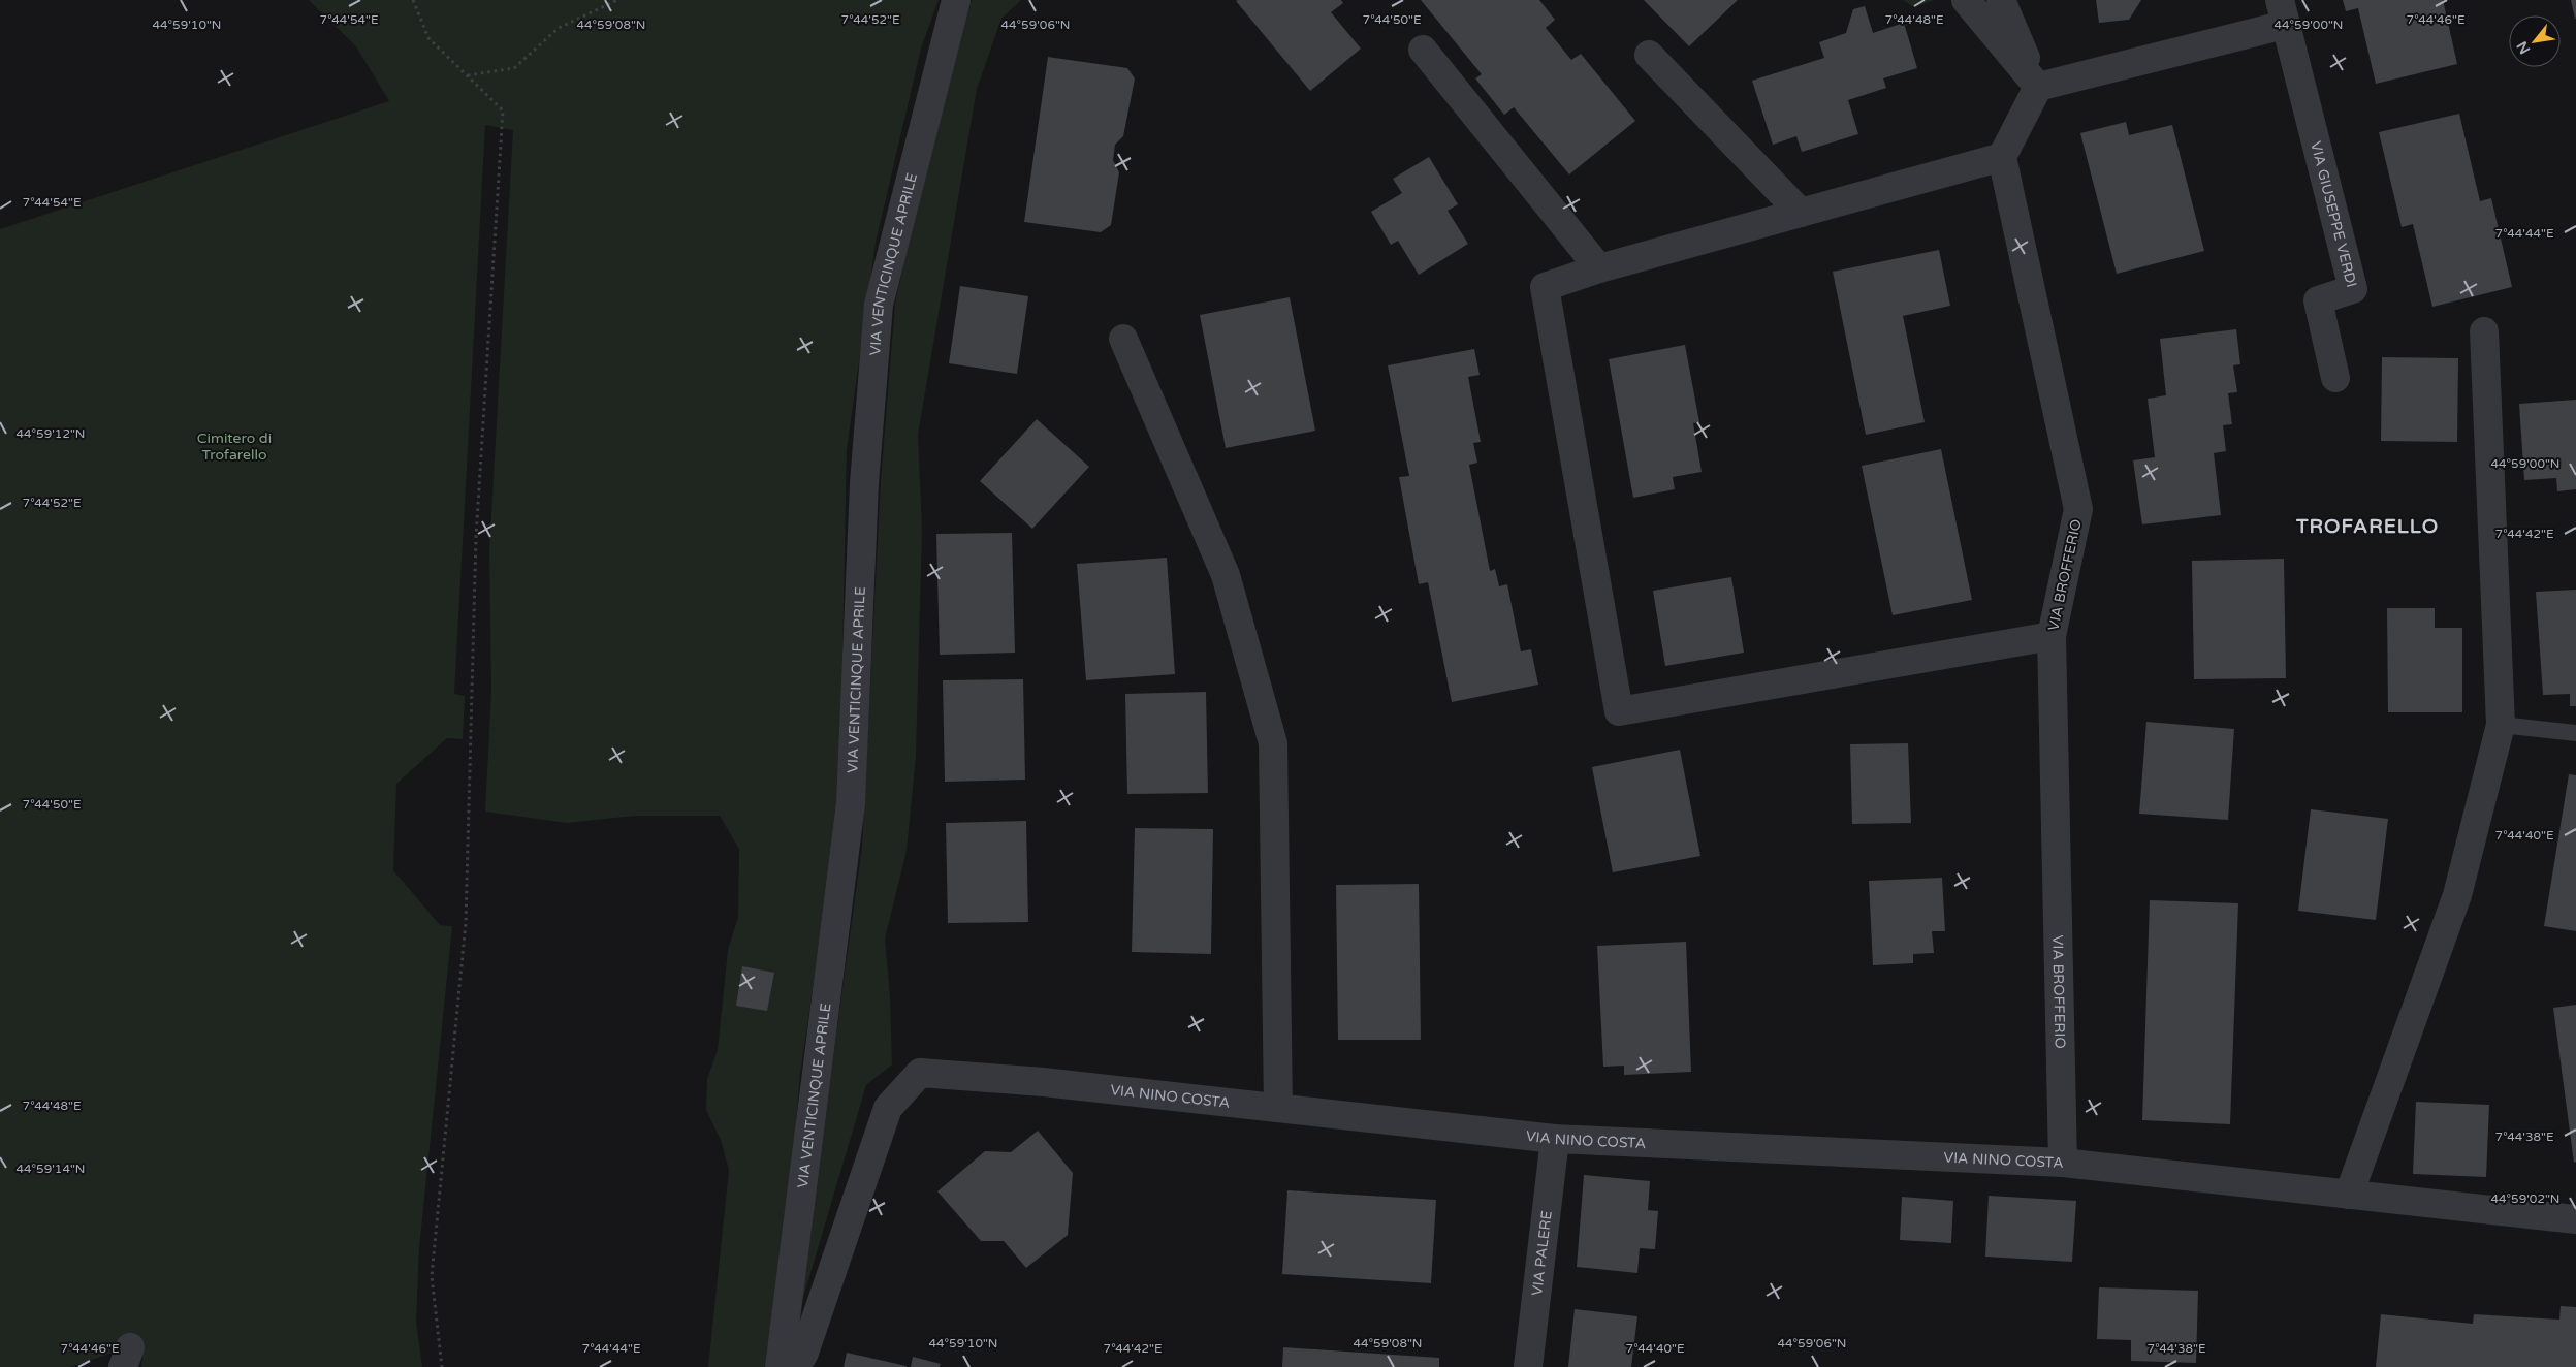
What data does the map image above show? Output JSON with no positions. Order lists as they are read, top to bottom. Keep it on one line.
{"streets":{"street":["VIA GIUSEPPE VERDI","VIA VENTICINQUE APRILE","VIA BROFFERIO","VIA NINO COSTA","VIA PALERE"]},"crossings":[["VIA BROFFERIO","VIA NINO COSTA"],["VIA NINO COSTA","VIA PALERE"]],"districts":["TROFARELLO"],"parks":["Cimitero di Trofarello"],"north":"bottom left","coordinates":["7°44'54\"E","7°44'52\"E","7°44'50\"E","7°44'48\"E","7°44'46\"E","44°59'10\"N","44°59'08\"N","44°59'06\"N","44°59'00\"N","7°44'44\"E","44°59'12\"N","7°44'42\"E","7°44'40\"E","7°44'38\"E","44°59'14\"N","44°59'02\"N"]}
